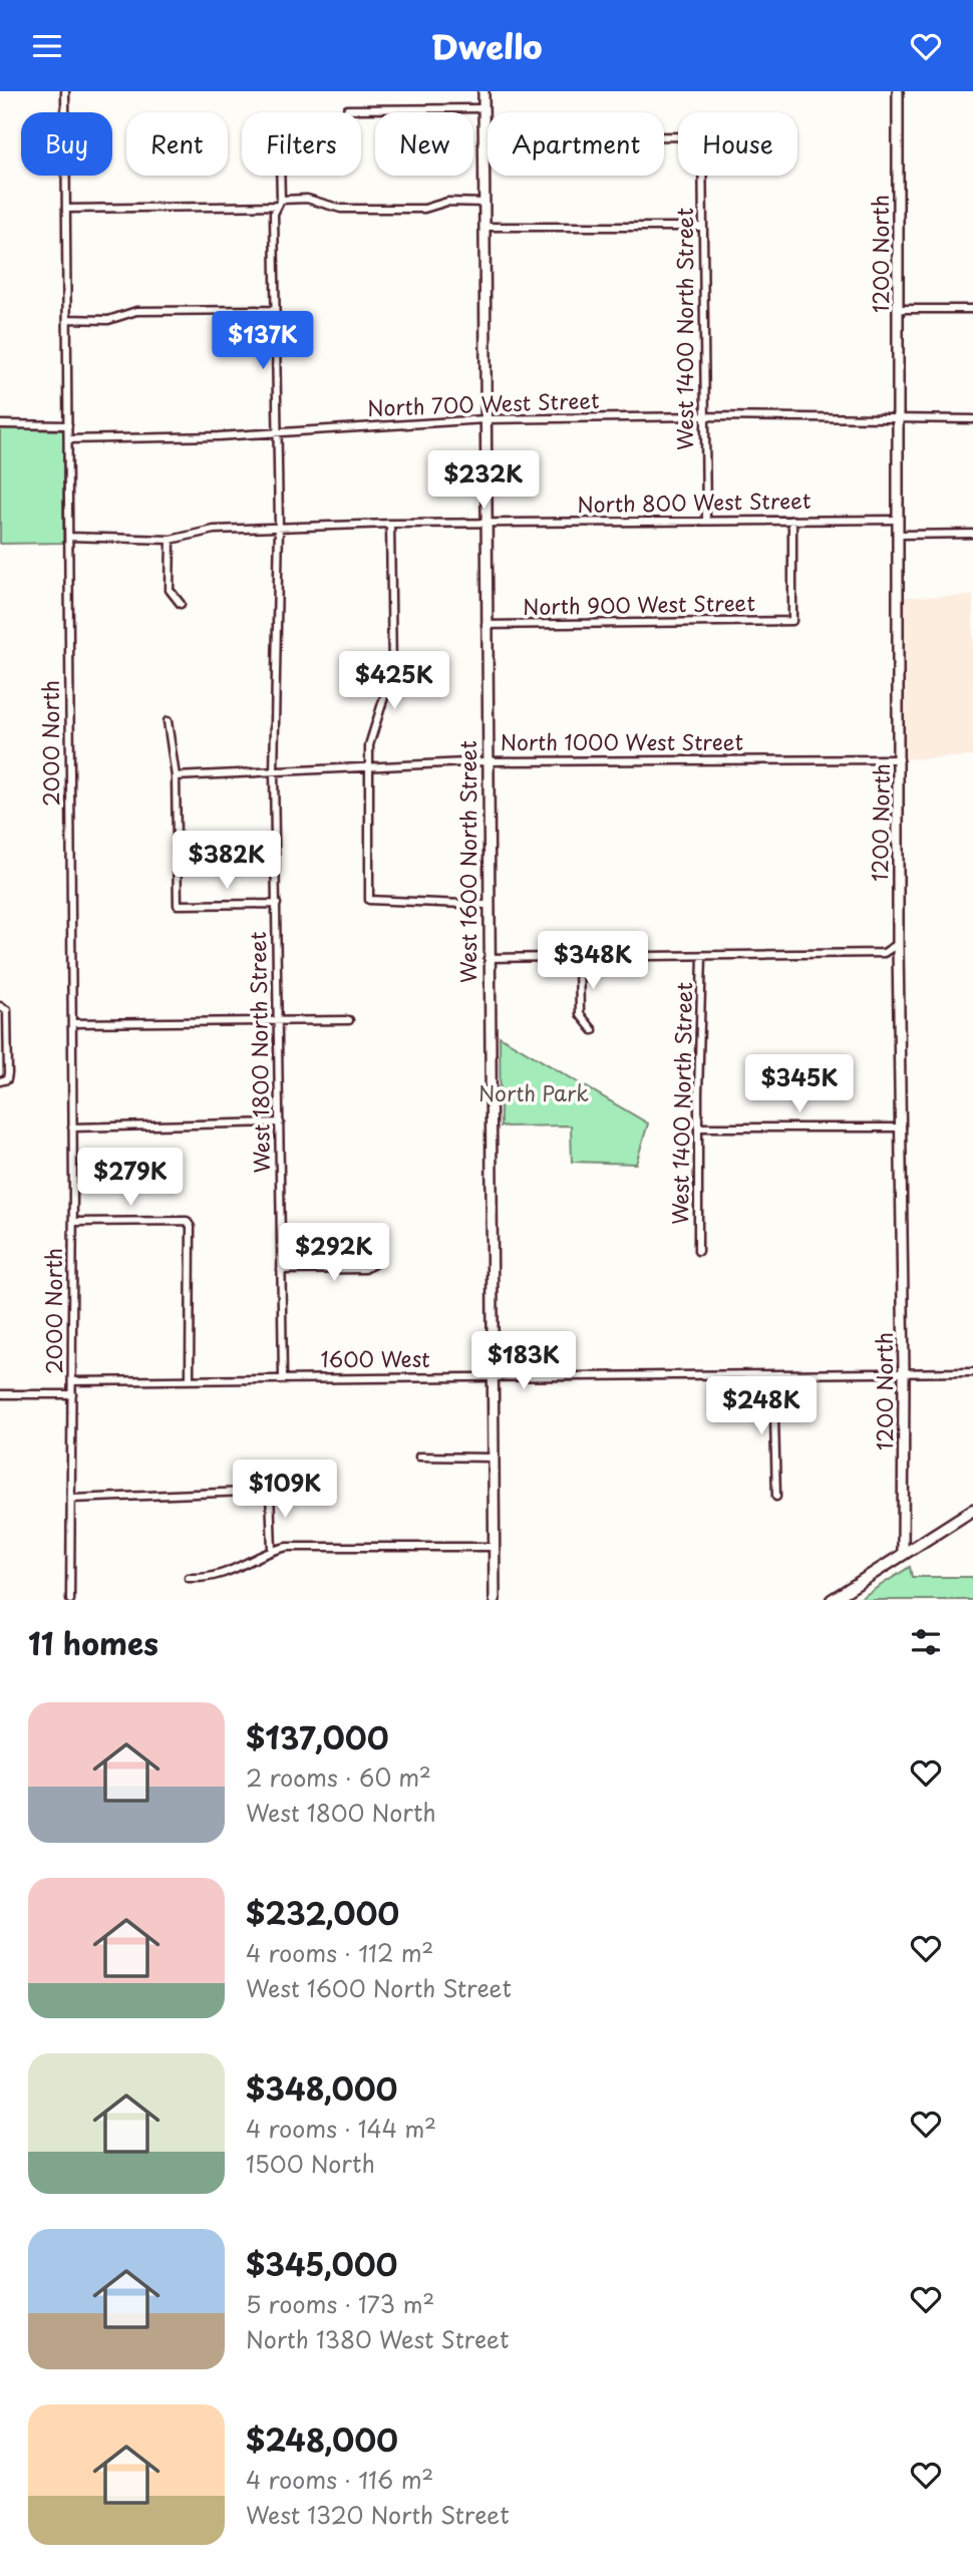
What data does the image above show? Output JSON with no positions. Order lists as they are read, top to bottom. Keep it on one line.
{"streets":{"street":["1200 North","West 1400 North Street","North 700 West Street","North 800 West Street","North 900 West Street","2000 North","North 1000 West Street","West 1600 North Street","West 1800 North Street","1600 West"]},"crossings":[["1200 North","North 700 West Street"],["1200 North","North 800 West Street"],["1200 North","North 1000 West Street"],["1200 North","1600 West"],["West 1400 North Street","North 700 West Street"],["West 1400 North Street","North 800 West Street"],["West 1400 North Street","West 1600 North Street"],["North 700 West Street","2000 North"],["North 700 West Street","West 1600 North Street"],["North 700 West Street","West 1800 North Street"],["North 800 West Street","North 900 West Street"],["North 800 West Street","2000 North"],["North 800 West Street","West 1600 North Street"],["North 800 West Street","West 1800 North Street"],["North 900 West Street","West 1600 North Street"],["2000 North","1600 West"],["North 1000 West Street","West 1600 North Street"],["North 1000 West Street","West 1800 North Street"],["West 1600 North Street","1600 West"],["West 1800 North Street","1600 West"]],"parks":["North Park"],"page":{"header":"Dwello","chip":["Buy","Rent","Filters","New","Apartment","House"],"price":["$137K","$232K","$425K","$382K","$348K","$345K","$279K","$292K","$183K","$248K","$109K"],"heading":"11 homes","list":[{"name":"$137,000","note":"2 rooms · 60 m² · West 1800 North"},{"name":"$232,000","note":"4 rooms · 112 m² · West 1600 North Street"},{"name":"$348,000","note":"4 rooms · 144 m² · 1500 North"},{"name":"$345,000","note":"5 rooms · 173 m² · North 1380 West Street"},{"name":"$248,000","note":"4 rooms · 116 m² · West 1320 North Street"}]}}
